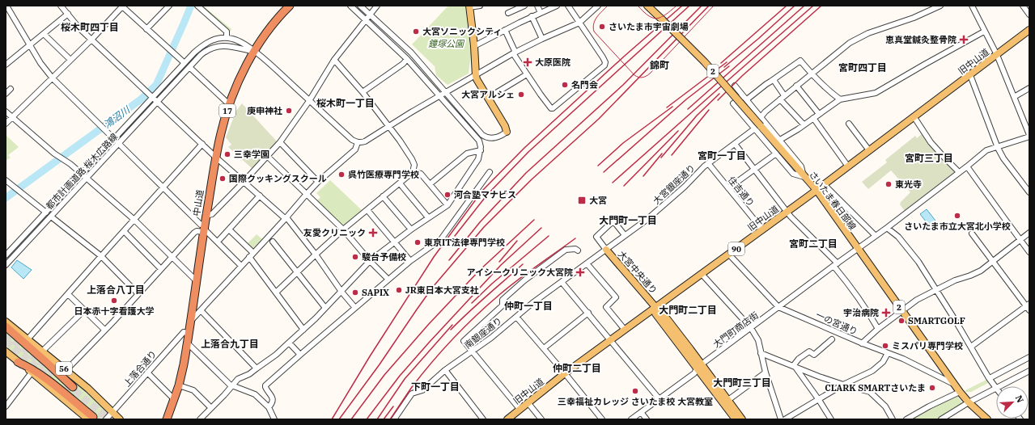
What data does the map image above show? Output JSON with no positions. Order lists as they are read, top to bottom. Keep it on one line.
{"streets":{"highway":["17","中山道"],"main road":["旧中山道","2","さいたま春日部線","90","大宮中央通り","56"],"street":["都市計画道路 桜木広路線","大宮銀座通り","住吉通り","一の宮通り","大門町商店街","南銀座通り","上落合通り"]},"crossings":[["旧中山道","住吉通り"],["旧中山道","さいたま春日部線"],["旧中山道","大宮中央通り"],["旧中山道","一の宮通り"],["都市計画道路 桜木広路線","中山道"],["大宮銀座通り","住吉通り"],["大宮銀座通り","さいたま春日部線"],["大宮銀座通り","大宮中央通り"],["大宮銀座通り","南銀座通り"],["さいたま春日部線","一の宮通り"],["さいたま春日部線","大門町商店街"],["中山道","上落合通り"],["大宮中央通り","大門町商店街"],["大宮中央通り","南銀座通り"],["一の宮通り","大門町商店街"],["56","上落合通り"]],"districts":["桜木町四丁目","錦町","宮町四丁目","桜木町一丁目","宮町一丁目","宮町三丁目","大門町一丁目","宮町二丁目","上落合八丁目","仲町一丁目","大門町二丁目","上落合九丁目","仲町二丁目","大門町三丁目","下町一丁目"],"water":["鴻沼川"],"parks":["鐘塚公園"],"places":{"other":["さいたま市宇宙劇場","大宮ソニックシティ","名門会","大宮アルシェ","庚申神社","三幸学園","呉竹医療専門学校","国際クッキングスクール","東光寺","河合塾マナビス","さいたま市立大宮北小学校","東京IT法律専門学校","駿台予備校","JR東日本大宮支社","SAPIX","日本赤十字看護大学","SMARTGOLF","ミスパリ専門学校","CLARK SMARTさいたま","三幸福祉カレッジ さいたま校 大宮教室"],"health":["恵真堂鍼灸整骨院","大原医院","友愛クリニック","アイシークリニック大宮院","宇治病院"],"transit":["大宮"]},"north":"top right"}
